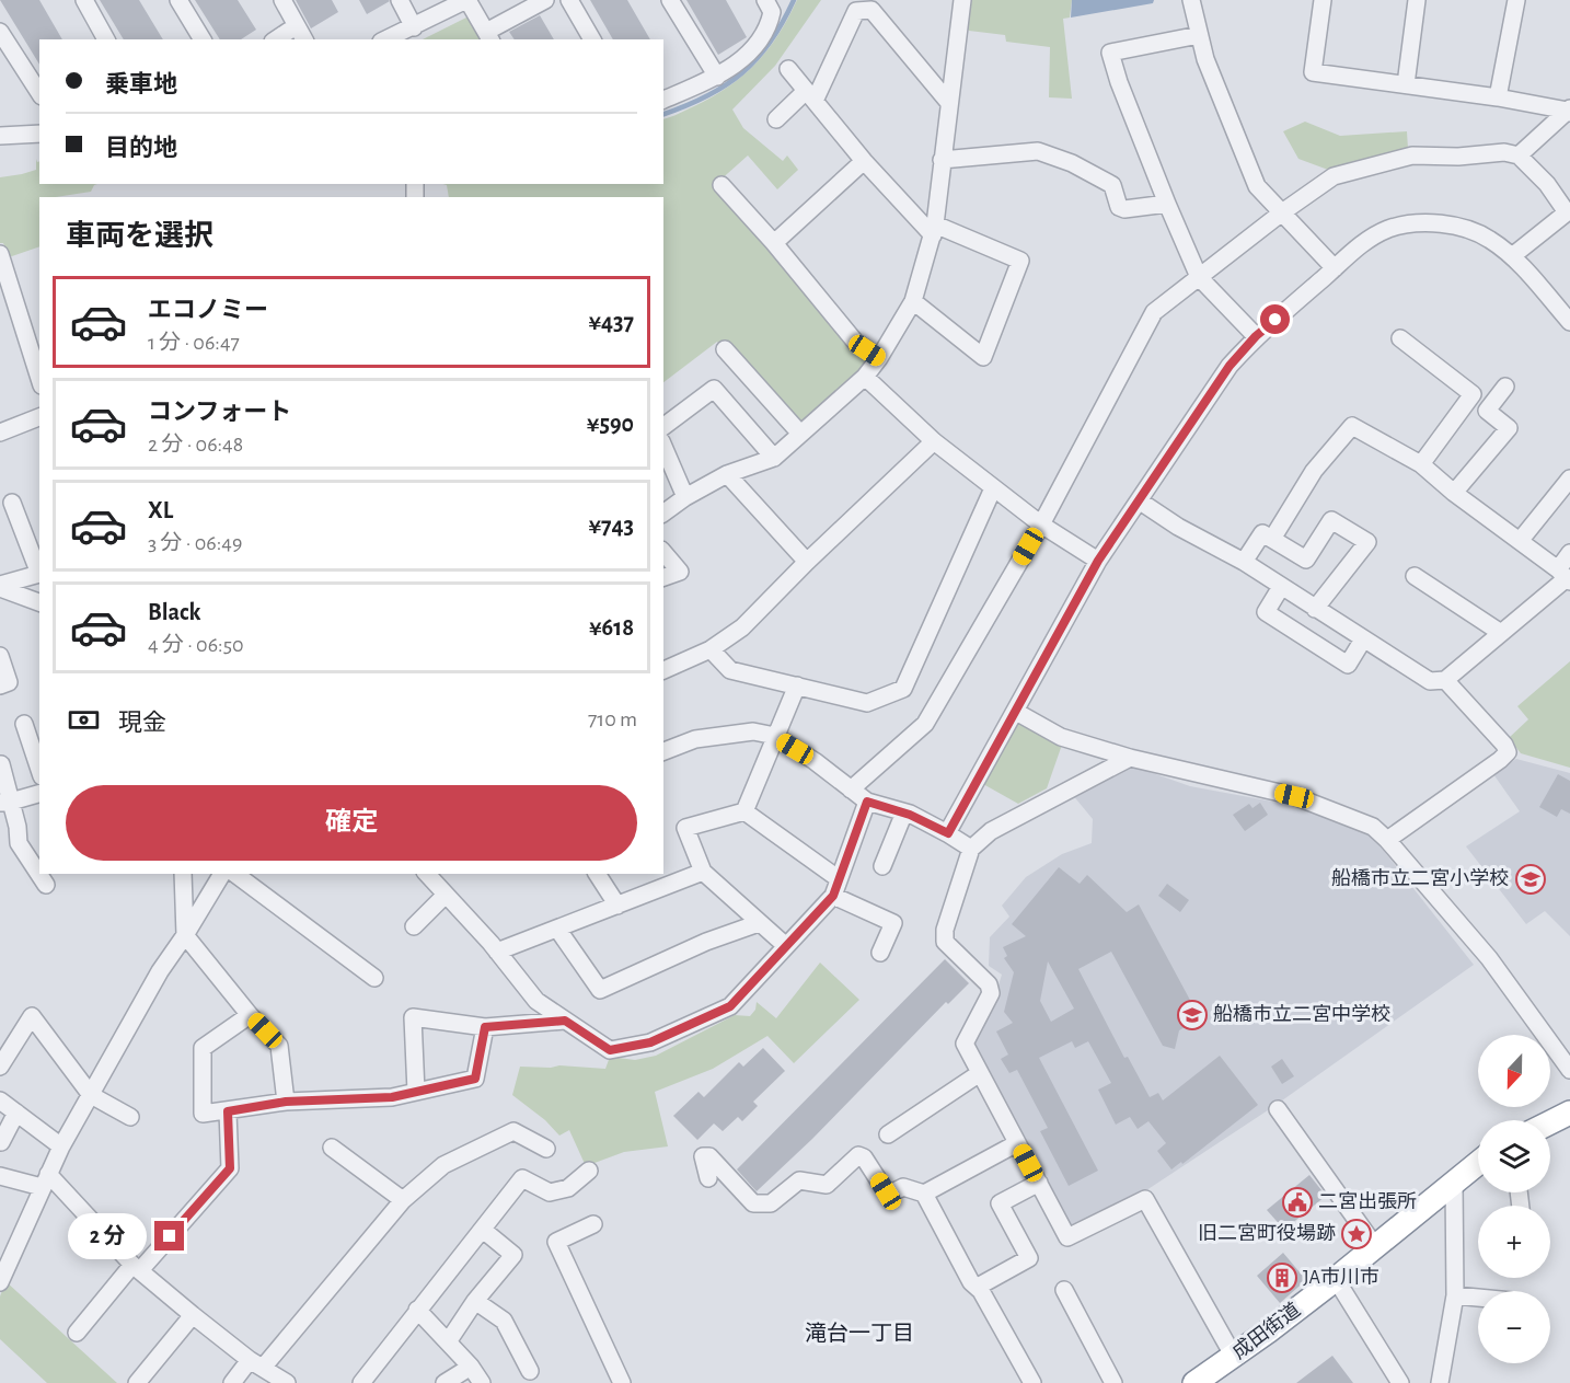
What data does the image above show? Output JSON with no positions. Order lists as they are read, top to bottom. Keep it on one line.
{"streets":{"highway":["成田街道"]},"districts":["滝台一丁目"],"places":{"school or university":["船橋市立二宮小学校","船橋市立二宮中学校"],"public building":["二宮出張所"],"place":["旧二宮町役場跡"],"building":["JA市川市"]},"north":"bottom","page":{"banner":["乗車地","目的地"],"heading":"車両を選択","list":[{"name":"エコノミー","note":"1 分 · 06:47","value":"¥437"},{"name":"コンフォート","note":"2 分 · 06:48","value":"¥590"},{"name":"XL","note":"3 分 · 06:49","value":"¥743"},{"name":"Black","note":"4 分 · 06:50","value":"¥618"}],"pay":["現金","710 m"],"buttons":"確定","map_buttons":["+","−"],"bubble":"2 分"}}
